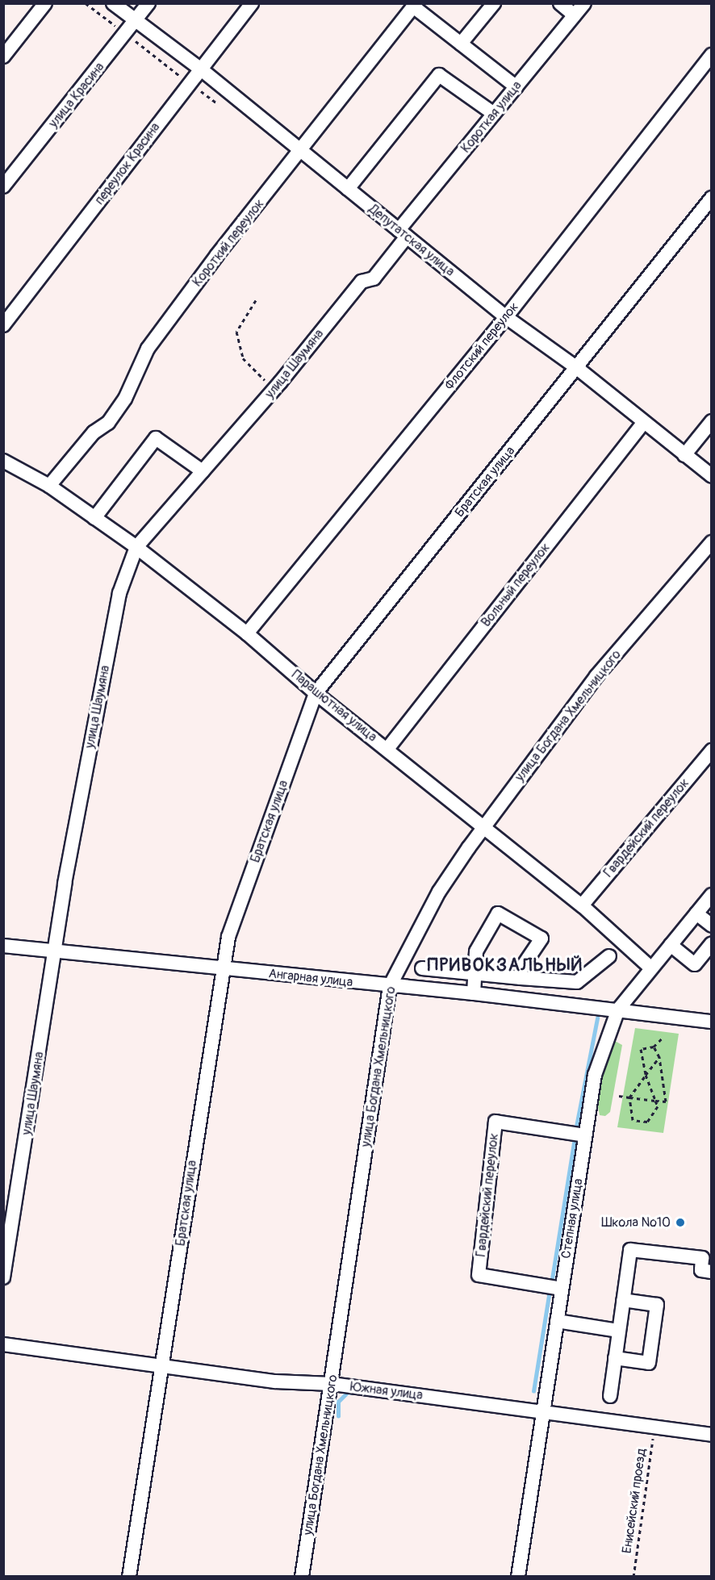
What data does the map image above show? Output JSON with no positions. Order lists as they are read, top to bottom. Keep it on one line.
{"streets":{"street":["улица Красина","Короткая улица","переулок Красина","Депутатская улица","Короткий переулок","Флотский переулок","улица Шаумяна","Братская улица","Вольный переулок","Парашютная улица","улица Богдана Хмельницкого","Гвардейский переулок","Ангарная улица","Степная улица","Южная улица"],"path":["Енисейский проезд"]},"crossings":[["улица Красина","Депутатская улица"],["Короткая улица","Депутатская улица"],["Короткая улица","улица Шаумяна"],["переулок Красина","Депутатская улица"],["Депутатская улица","Короткий переулок"],["Депутатская улица","Флотский переулок"],["Депутатская улица","улица Шаумяна"],["Депутатская улица","Братская улица"],["Депутатская улица","Вольный переулок"],["Короткий переулок","Парашютная улица"],["Флотский переулок","Парашютная улица"],["улица Шаумяна","Парашютная улица"],["улица Шаумяна","Ангарная улица"],["Братская улица","Парашютная улица"],["Братская улица","Ангарная улица"],["Братская улица","Южная улица"],["Вольный переулок","Парашютная улица"],["Парашютная улица","улица Богдана Хмельницкого"],["Парашютная улица","Гвардейский переулок"],["Парашютная улица","Степная улица"],["улица Богдана Хмельницкого","Ангарная улица"],["улица Богдана Хмельницкого","Южная улица"],["Гвардейский переулок","Степная улица"],["Ангарная улица","Степная улица"],["Степная улица","Южная улица"],["Южная улица","Енисейский проезд"]],"districts":["ПРИВОКЗАЛЬНЫЙ"],"places":["Школа №10"]}
